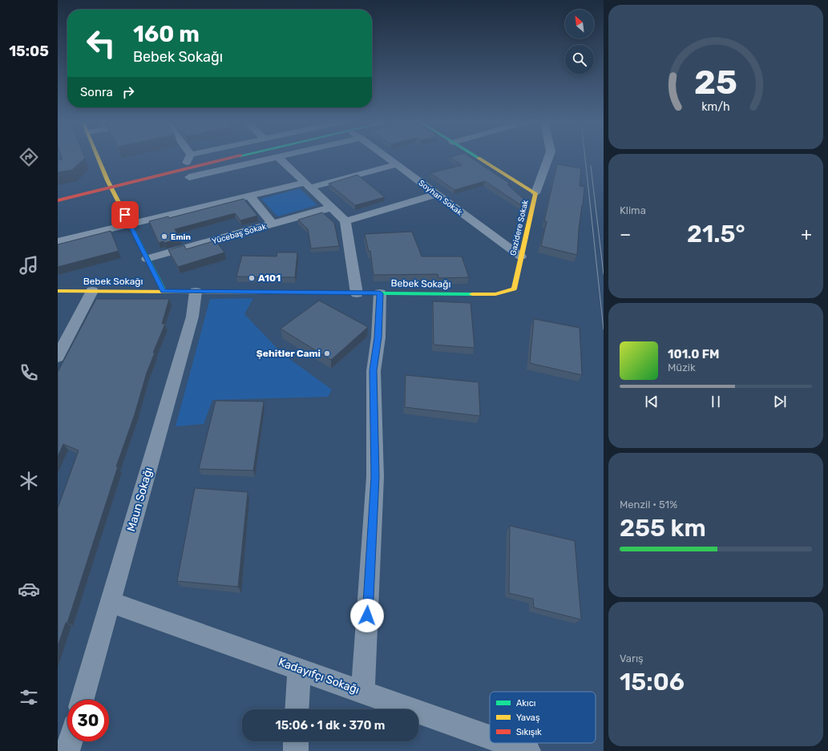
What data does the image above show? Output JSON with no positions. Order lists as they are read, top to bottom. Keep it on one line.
{"streets":{"street":["Soyhan Sokak","Gazidere Sokak","Yücebaş Sokak","Bebek Sokağı","Maun Sokağı","Kadayıfçı Sokağı"]},"crossings":[["Soyhan Sokak","Gazidere Sokak"],["Gazidere Sokak","Bebek Sokağı"],["Bebek Sokağı","Maun Sokağı"],["Maun Sokağı","Kadayıfçı Sokağı"]],"places":["Emin","A101","Şehitler Cami"],"legend":["Akıcı","Yavaş","Sıkışık"],"north":"top left","page":{"tabs":"15:05","turn":["160 m","Bebek Sokağı"],"then":"Sonra","tile":["Klima",["Menzil · 51%","255 km"],["Varış","15:06"]],"heat":["−","21.5°","+"],"song":["101.0 FM","Müzik"],"limit":"30","trip":"15:06 · 1 dk · 370 m","gauge":["25","km/h"]}}
